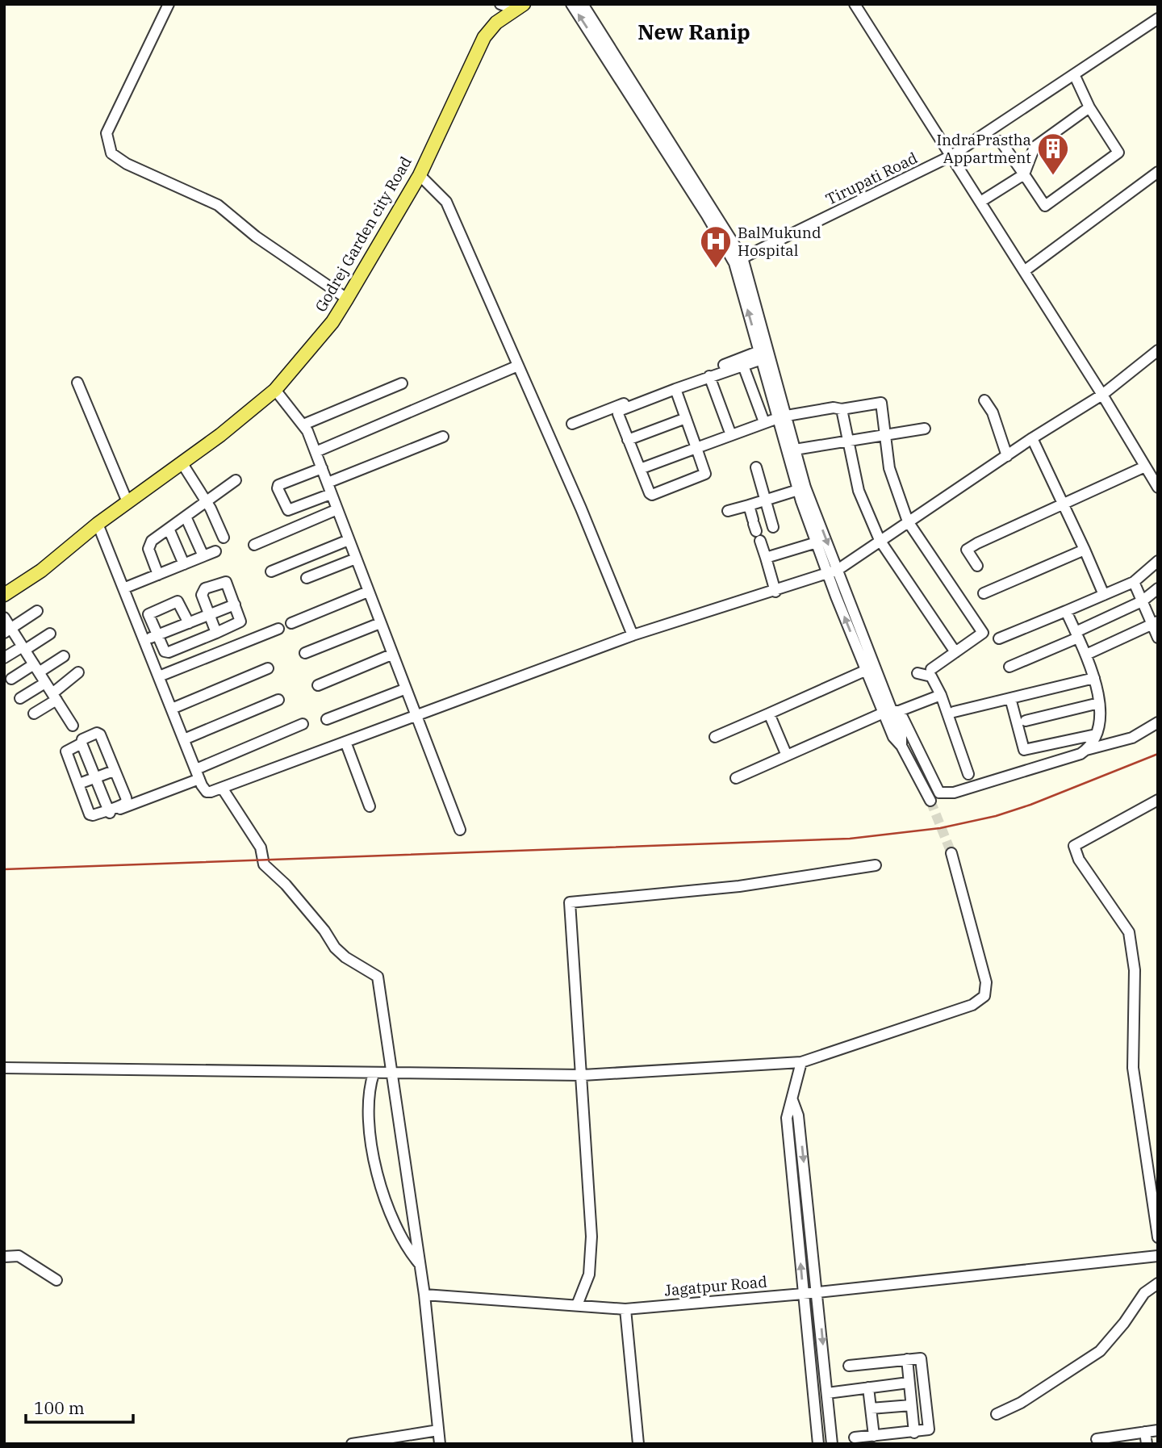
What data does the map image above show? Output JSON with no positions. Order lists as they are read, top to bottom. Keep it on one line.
{"streets":{"main road":["Godrej Garden city Road"],"street":["Tirupati Road","Jagatpur Road"]},"districts":["New Ranip"],"places":{"building":["IndraPrastha Appartment"],"hospital":["BalMukund Hospital"]},"scale_bar":"100 m"}
